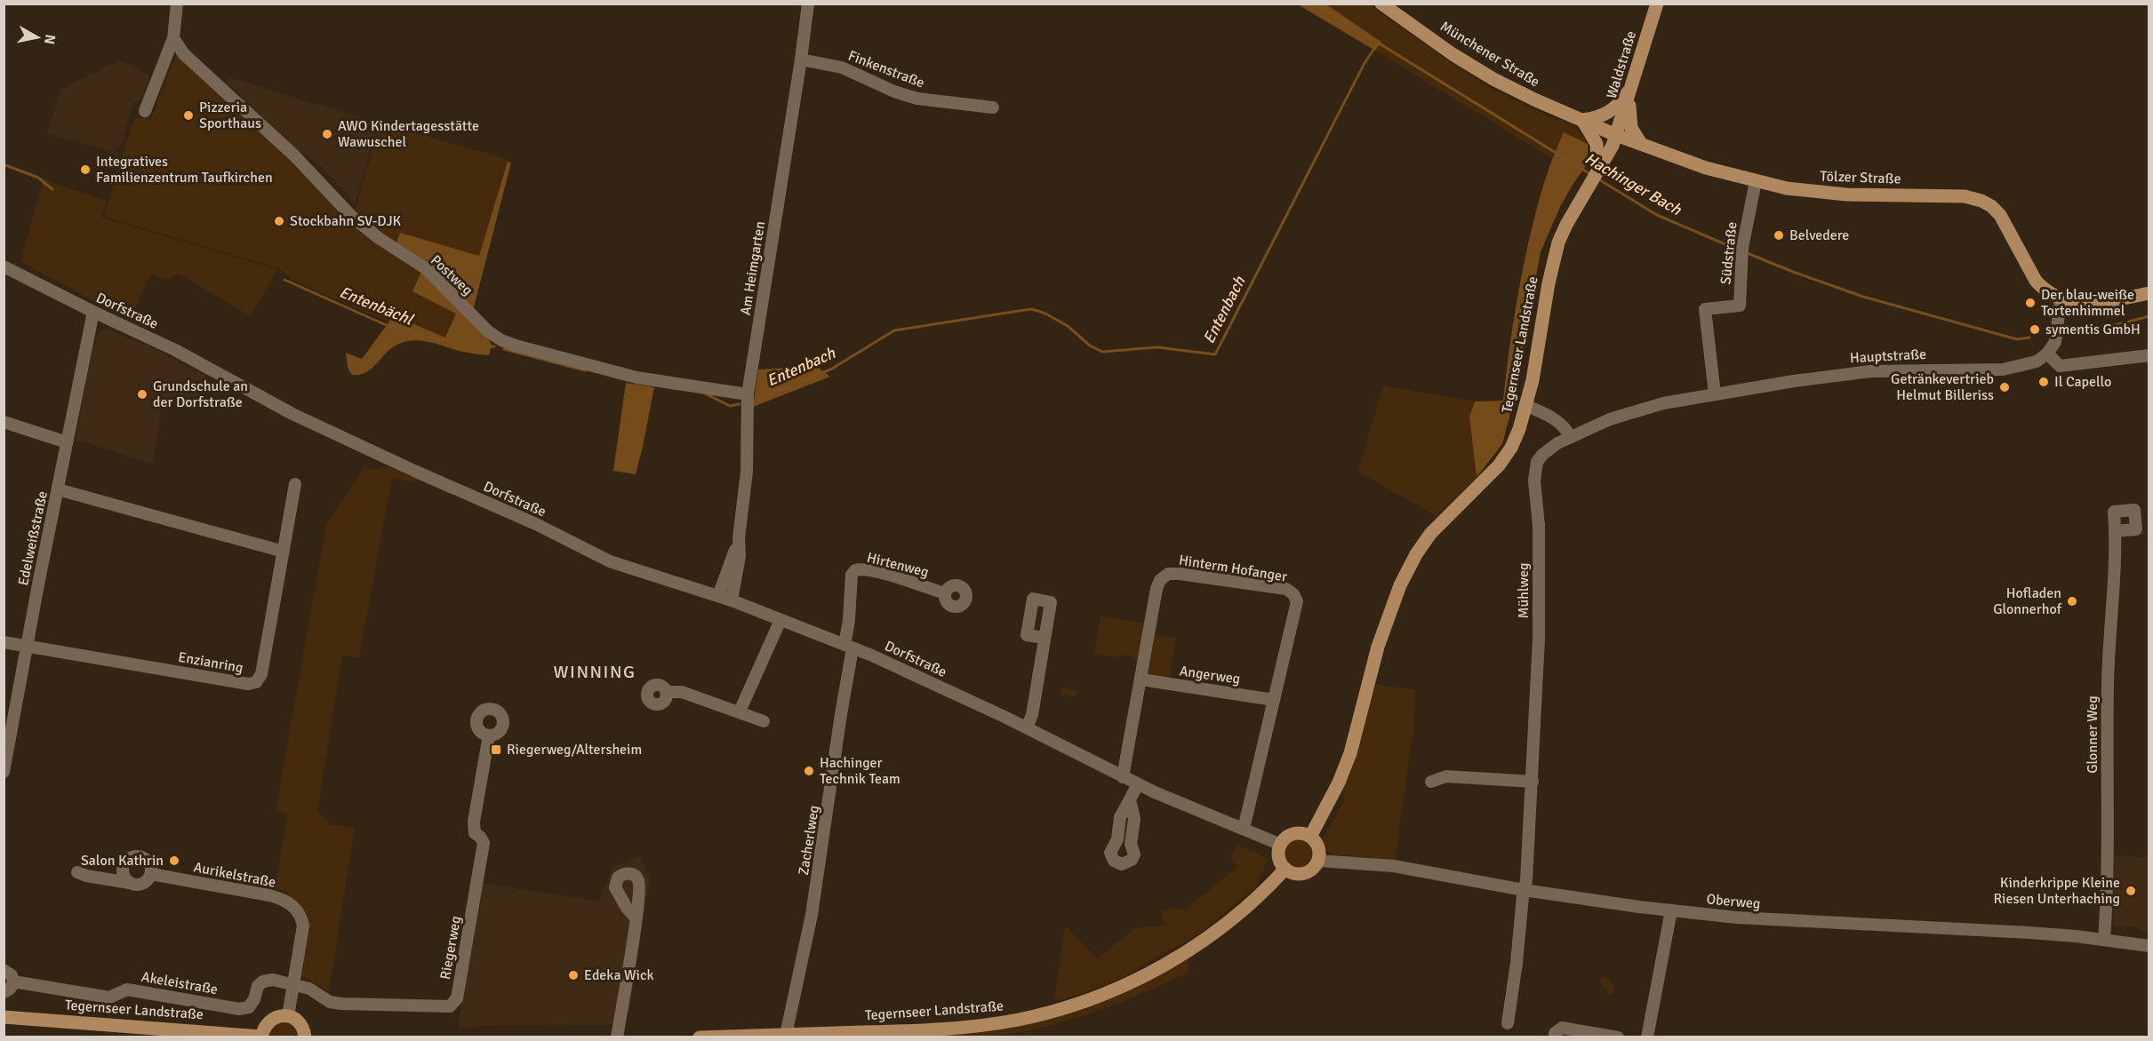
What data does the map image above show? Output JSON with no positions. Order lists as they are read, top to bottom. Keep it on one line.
{"streets":{"main road":["Münchener Straße","Waldstraße","Tölzer Straße","Tegernseer Landstraße"],"street":["Finkenstraße","Südstraße","Am Heimgarten","Postweg","Dorfstraße","Hauptstraße","Edelweißstraße","Hirtenweg","Hinterm Hofanger","Mühlweg","Enzianring","Angerweg","Glonner Weg","Zacherlweg","Aurikelstraße","Oberweg","Riegerweg","Akeleistraße"]},"crossings":[["Münchener Straße","Waldstraße"],["Münchener Straße","Tölzer Straße"],["Münchener Straße","Tegernseer Landstraße"],["Waldstraße","Tölzer Straße"],["Waldstraße","Tegernseer Landstraße"],["Finkenstraße","Am Heimgarten"],["Tölzer Straße","Südstraße"],["Tölzer Straße","Tegernseer Landstraße"],["Südstraße","Hauptstraße"],["Am Heimgarten","Postweg"],["Am Heimgarten","Dorfstraße"],["Dorfstraße","Tegernseer Landstraße"],["Dorfstraße","Edelweißstraße"],["Dorfstraße","Hirtenweg"],["Dorfstraße","Hinterm Hofanger"],["Dorfstraße","Zacherlweg"],["Dorfstraße","Oberweg"],["Tegernseer Landstraße","Zacherlweg"],["Tegernseer Landstraße","Aurikelstraße"],["Tegernseer Landstraße","Oberweg"],["Hauptstraße","Mühlweg"],["Edelweißstraße","Enzianring"],["Hirtenweg","Zacherlweg"],["Hinterm Hofanger","Angerweg"],["Mühlweg","Oberweg"],["Glonner Weg","Oberweg"],["Aurikelstraße","Riegerweg"],["Aurikelstraße","Akeleistraße"],["Riegerweg","Akeleistraße"]],"districts":["WINNING"],"water":["Hachinger Bach","Entenbächl","Entenbach"],"places":{"other":["Pizzeria Sporthaus","AWO Kindertagesstätte Wawuschel","Integratives Familienzentrum Taufkirchen","Stockbahn SV-DJK","Belvedere","Der blau-weiße Tortenhimmel","symentis GmbH","Il Capello","Getränkevertrieb Helmut Billeriss","Grundschule an der Dorfstraße","Hofladen Glonnerhof","Hachinger Technik Team","Salon Kathrin","Kinderkrippe Kleine Riesen Unterhaching","Edeka Wick"],"transit":["Riegerweg/Altersheim"]},"north":"right"}
